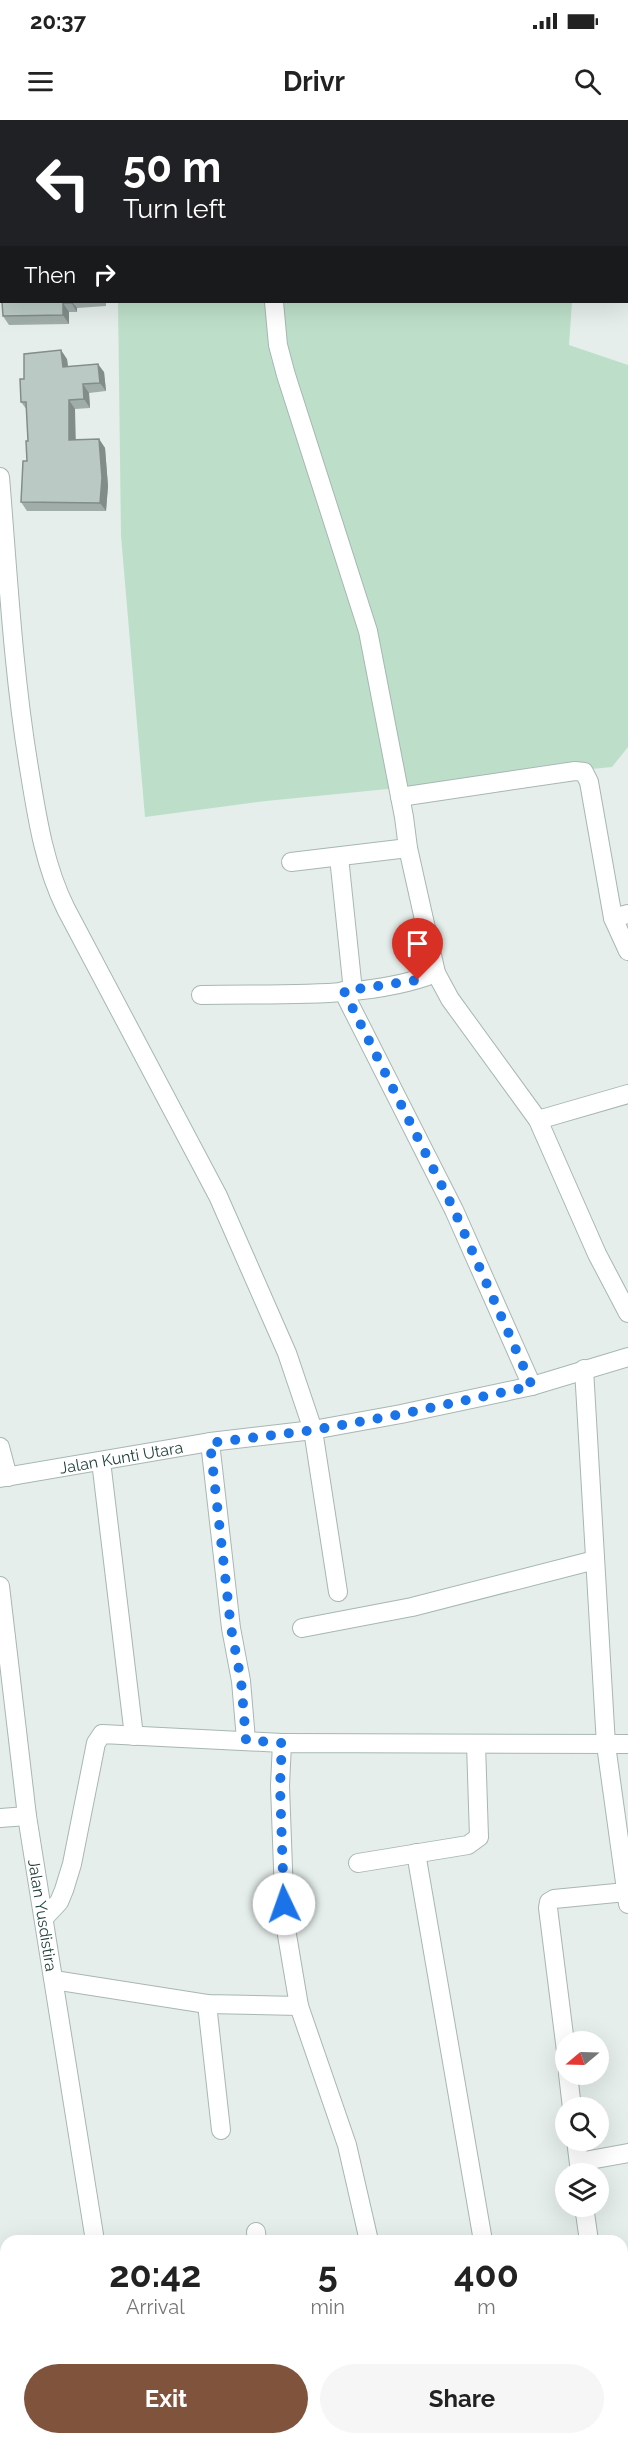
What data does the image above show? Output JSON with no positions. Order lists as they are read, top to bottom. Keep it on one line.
{"streets":{"street":["Jalan Kunti Utara","Jalan Yusdistira"]},"north":"left","page":{"status":"20:37","header":"Drivr","turn":["50 m","Turn left"],"then":"Then","eta":["20:42","Arrival","5","min","400","m"],"buttons":["Exit","Share"]}}
